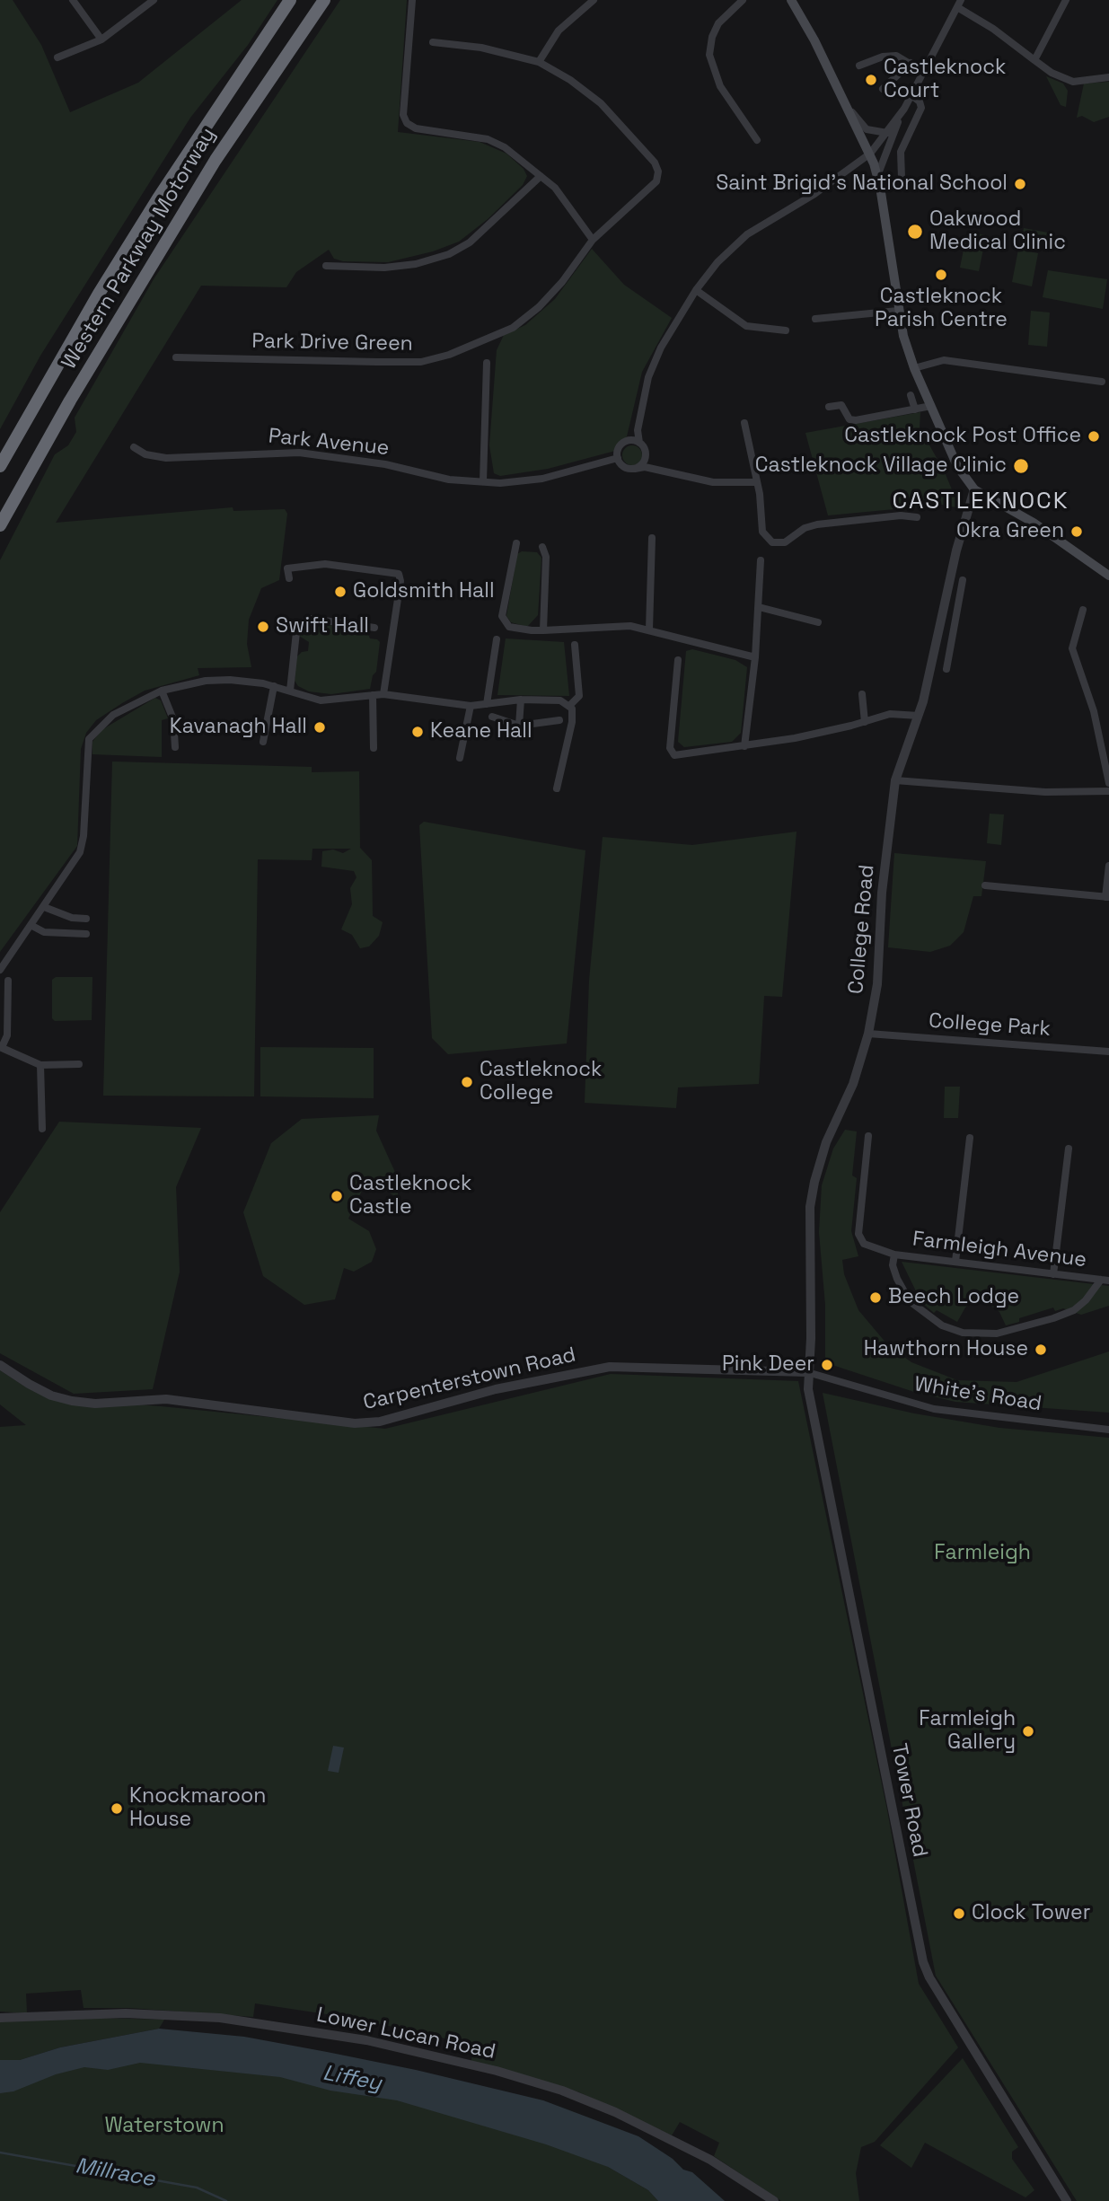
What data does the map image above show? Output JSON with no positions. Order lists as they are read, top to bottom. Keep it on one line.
{"streets":{"highway":["Western Parkway Motorway"],"street":["Park Drive Green","Park Avenue","College Road","College Park","Farmleigh Avenue","Carpenterstown Road","White's Road","Tower Road","Lower Lucan Road"]},"crossings":[["College Road","College Park"],["College Road","Carpenterstown Road"],["College Road","White's Road"],["College Road","Tower Road"],["Carpenterstown Road","White's Road"],["Carpenterstown Road","Tower Road"],["White's Road","Tower Road"]],"districts":["CASTLEKNOCK"],"water":["Liffey","Millrace"],"parks":["Farmleigh","Waterstown"],"places":["Castleknock Court","Saint Brigid's National School","Oakwood Medical Clinic","Castleknock Parish Centre","Castleknock Post Office","Castleknock Village Clinic","Okra Green","Goldsmith Hall","Swift Hall","Kavanagh Hall","Keane Hall","Castleknock College","Castleknock Castle","Beech Lodge","Hawthorn House","Pink Deer","Farmleigh Gallery","Knockmaroon House","Clock Tower"]}
